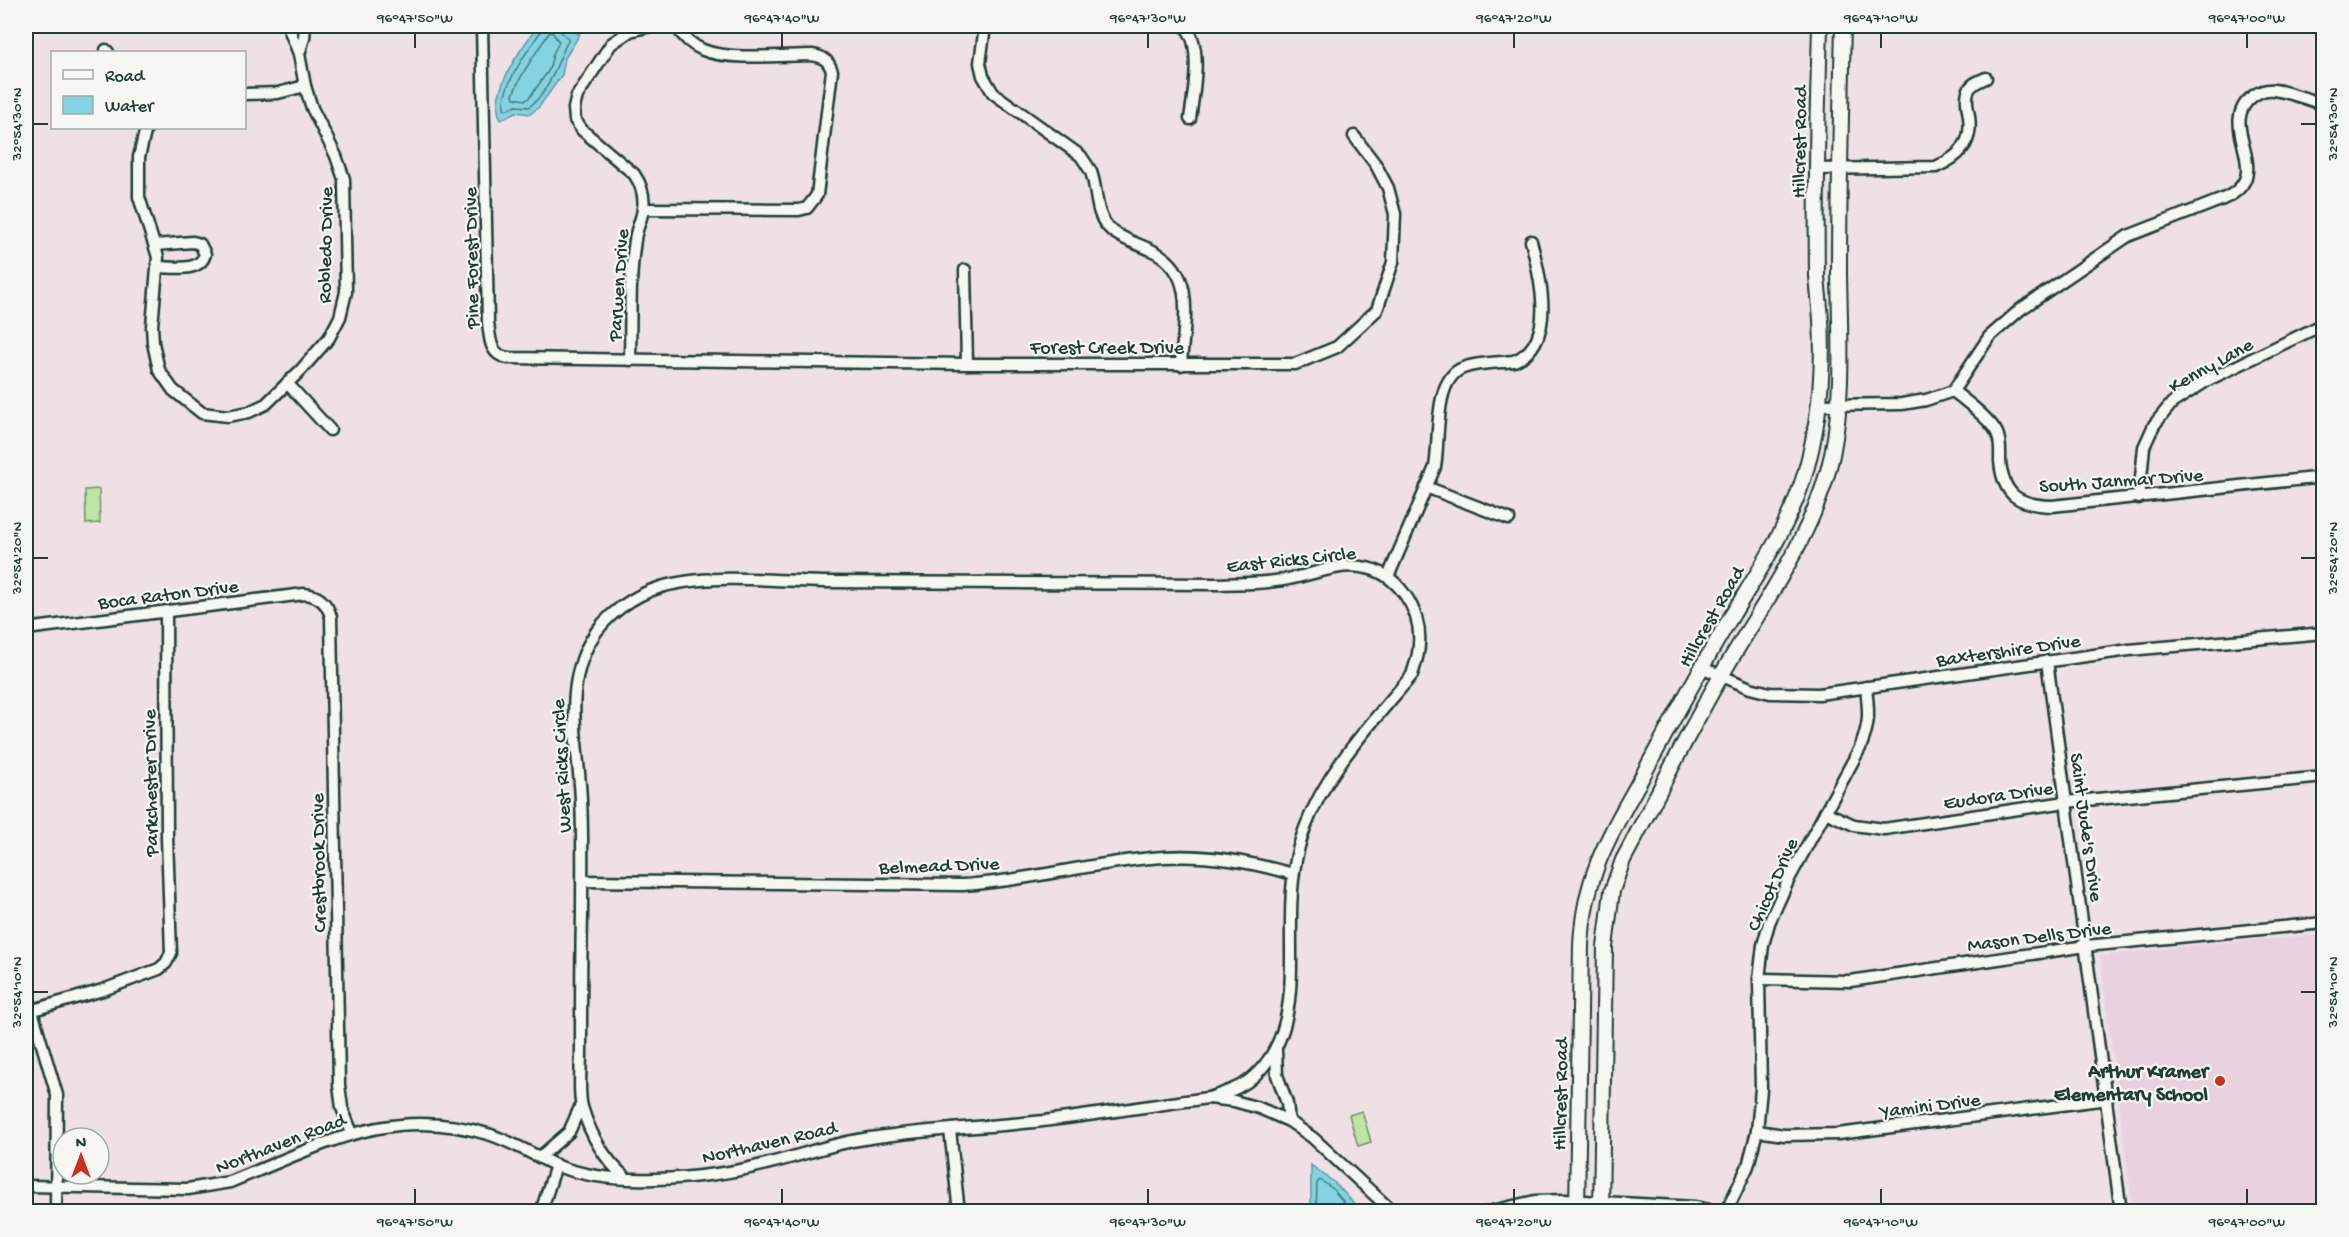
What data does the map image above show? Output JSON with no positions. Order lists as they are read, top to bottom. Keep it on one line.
{"streets":{"main road":["Hillcrest Road"],"street":["Robledo Drive","Pine Forest Drive","Parwen Drive","Forest Creek Drive","Kenny Lane","South Janmar Drive","East Ricks Circle","Boca Raton Drive","Baxtershire Drive","West Ricks Circle","Parkchester Drive","Eudora Drive","Saint Jude's Drive","Crestbrook Drive","Belmead Drive","Chicot Drive","Mason Dells Drive","Yamini Drive","Northaven Road"]},"crossings":[["Hillcrest Road","Baxtershire Drive"],["Pine Forest Drive","Parwen Drive"],["Pine Forest Drive","Forest Creek Drive"],["Parwen Drive","Forest Creek Drive"],["Kenny Lane","South Janmar Drive"],["East Ricks Circle","West Ricks Circle"],["East Ricks Circle","Belmead Drive"],["East Ricks Circle","Northaven Road"],["Boca Raton Drive","Parkchester Drive"],["Boca Raton Drive","Crestbrook Drive"],["Baxtershire Drive","Saint Jude's Drive"],["Baxtershire Drive","Chicot Drive"],["West Ricks Circle","Belmead Drive"],["West Ricks Circle","Northaven Road"],["Eudora Drive","Saint Jude's Drive"],["Eudora Drive","Chicot Drive"],["Saint Jude's Drive","Mason Dells Drive"],["Saint Jude's Drive","Yamini Drive"],["Crestbrook Drive","Northaven Road"],["Chicot Drive","Mason Dells Drive"],["Chicot Drive","Yamini Drive"]],"places":["Arthur Kramer Elementary School"],"legend":["Road","Water"],"north":"top","coordinates":["96°47'50\"W","96°47'40\"W","96°47'30\"W","96°47'20\"W","96°47'10\"W","96°47'00\"W","32°54'30\"N","32°54'20\"N","32°54'10\"N"]}
